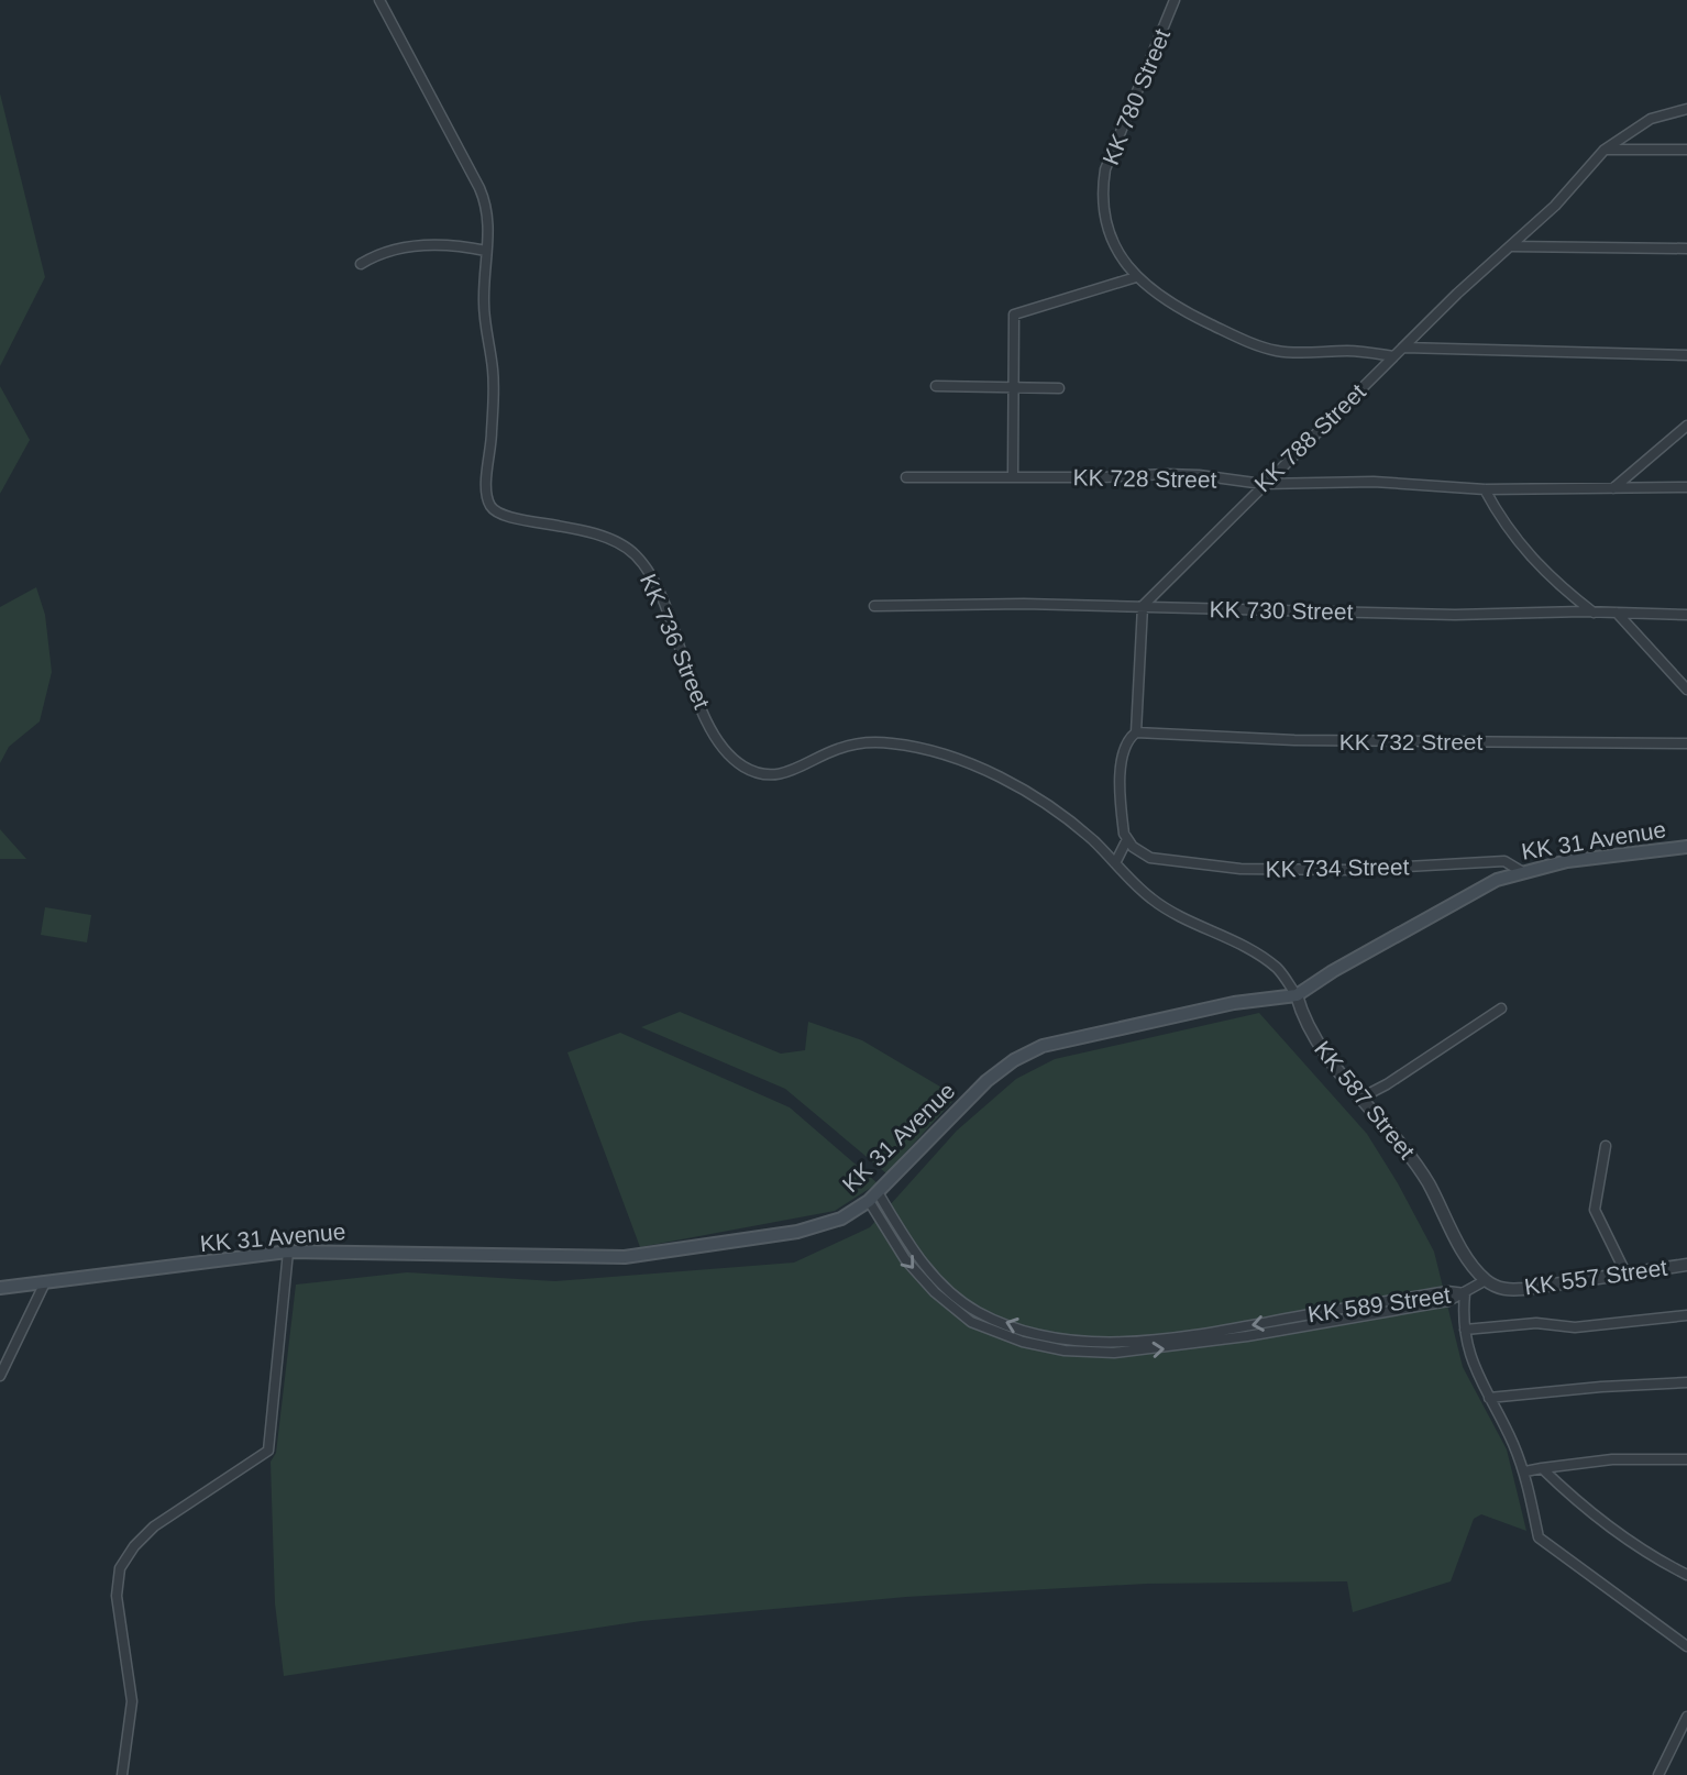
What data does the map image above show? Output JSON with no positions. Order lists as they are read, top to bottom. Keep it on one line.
{"streets":{"main road":["KK 31 Avenue"],"street":["KK 780 Street","KK 788 Street","KK 728 Street","KK 730 Street","KK 736 Street","KK 732 Street","KK 734 Street","KK 587 Street","KK 557 Street","KK 589 Street"]},"crossings":[["KK 780 Street","KK 788 Street"],["KK 788 Street","KK 728 Street"],["KK 788 Street","KK 730 Street"],["KK 736 Street","KK 31 Avenue"],["KK 736 Street","KK 587 Street"],["KK 31 Avenue","KK 734 Street"],["KK 31 Avenue","KK 587 Street"],["KK 31 Avenue","KK 589 Street"],["KK 587 Street","KK 557 Street"]]}
